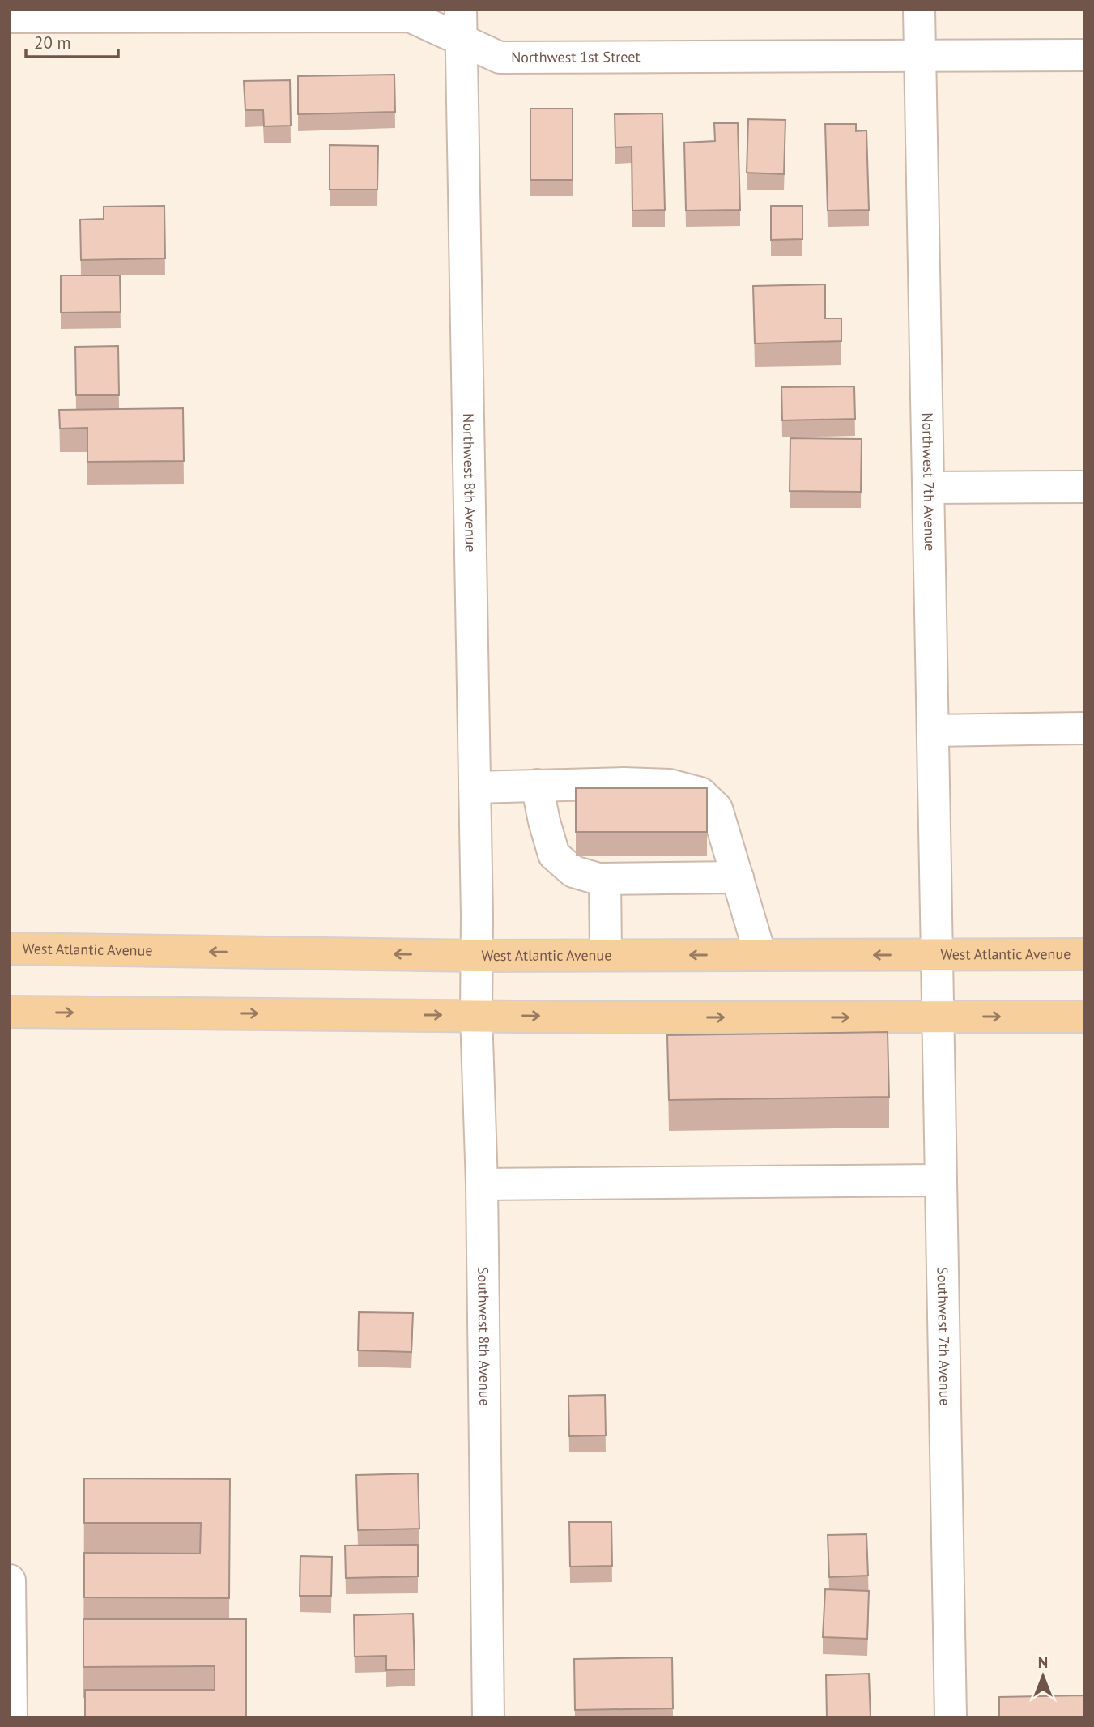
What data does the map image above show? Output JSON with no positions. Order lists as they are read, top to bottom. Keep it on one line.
{"streets":{"main road":["West Atlantic Avenue"],"street":["Northwest 1st Street","Northwest 7th Avenue","Northwest 8th Avenue","Southwest 7th Avenue","Southwest 8th Avenue"]},"crossings":[["Northwest 1st Street","Northwest 7th Avenue"],["Northwest 1st Street","Northwest 8th Avenue"],["Northwest 7th Avenue","West Atlantic Avenue"],["Northwest 7th Avenue","Southwest 7th Avenue"],["Northwest 8th Avenue","West Atlantic Avenue"],["Northwest 8th Avenue","Southwest 8th Avenue"],["West Atlantic Avenue","Southwest 7th Avenue"],["West Atlantic Avenue","Southwest 8th Avenue"]],"scale_bar":"20 m","north":"top"}
